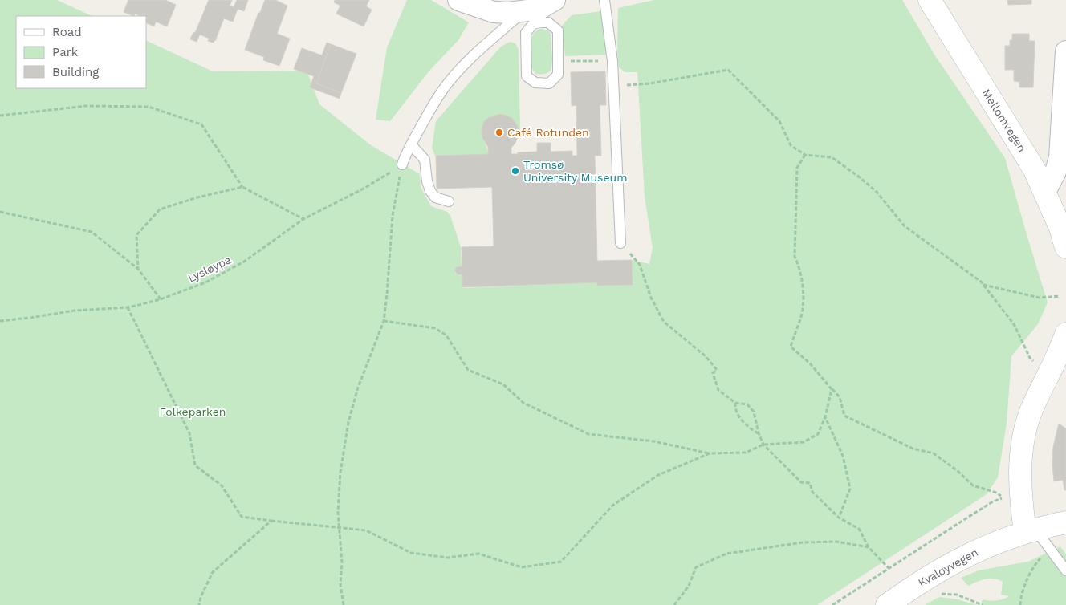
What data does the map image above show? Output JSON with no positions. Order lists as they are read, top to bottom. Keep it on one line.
{"streets":{"street":["Mellomvegen","Kvaløyvegen"],"path":["Lysløypa"]},"parks":["Folkeparken"],"places":["Café Rotunden","Tromsø University Museum"],"legend":["Road","Park","Building"]}
